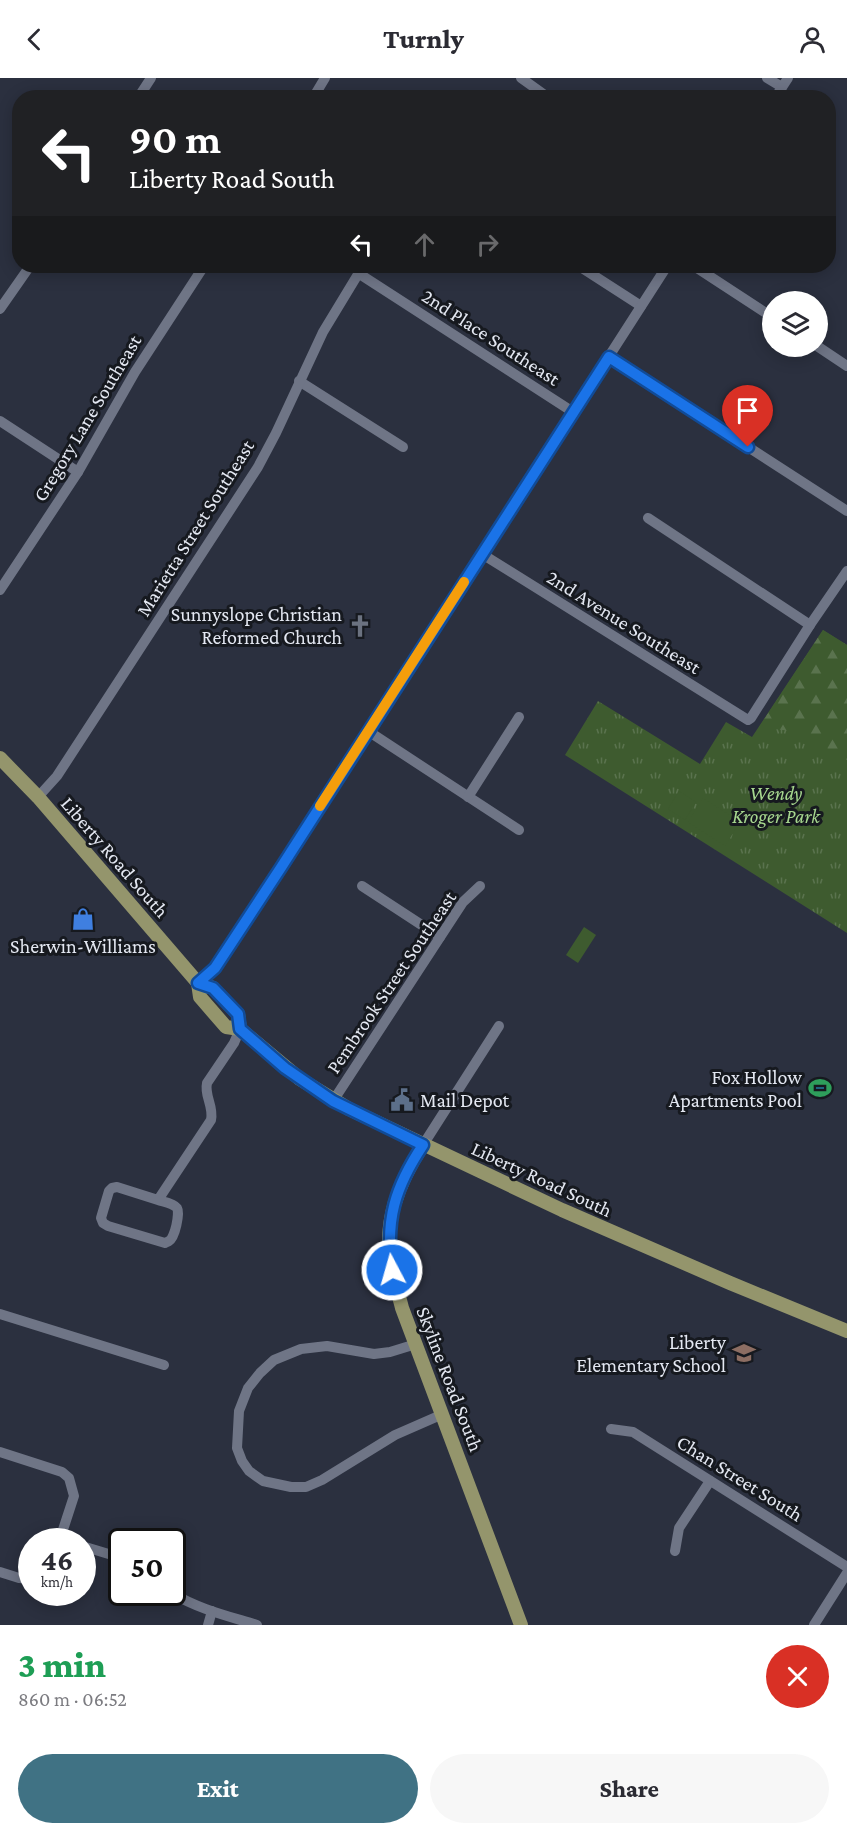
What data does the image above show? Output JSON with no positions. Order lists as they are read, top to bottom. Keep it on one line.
{"streets":{"main road":["Liberty Road South","Skyline Road South"],"street":["2nd Place Southeast","Gregory Lane Southeast","Marietta Street Southeast","2nd Avenue Southeast","Pembrook Street Southeast","Chan Street South"]},"crossings":[["Marietta Street Southeast","Liberty Road South"],["Liberty Road South","Pembrook Street Southeast"],["Liberty Road South","Skyline Road South"]],"parks":["Wendy Kroger Park"],"places":{"church":["Sunnyslope Christian Reformed Church"],"shop":["Sherwin-Williams"],"sports":["Fox Hollow Apartments Pool"],"public building":["Mail Depot"],"school or university":["Liberty Elementary School"]},"page":{"header":"Turnly","turn":["90 m","Liberty Road South"],"speed":"46 km/h","limit":"50","heading":["3 min","860 m · 06:52"],"buttons":["Exit","Share"]}}
